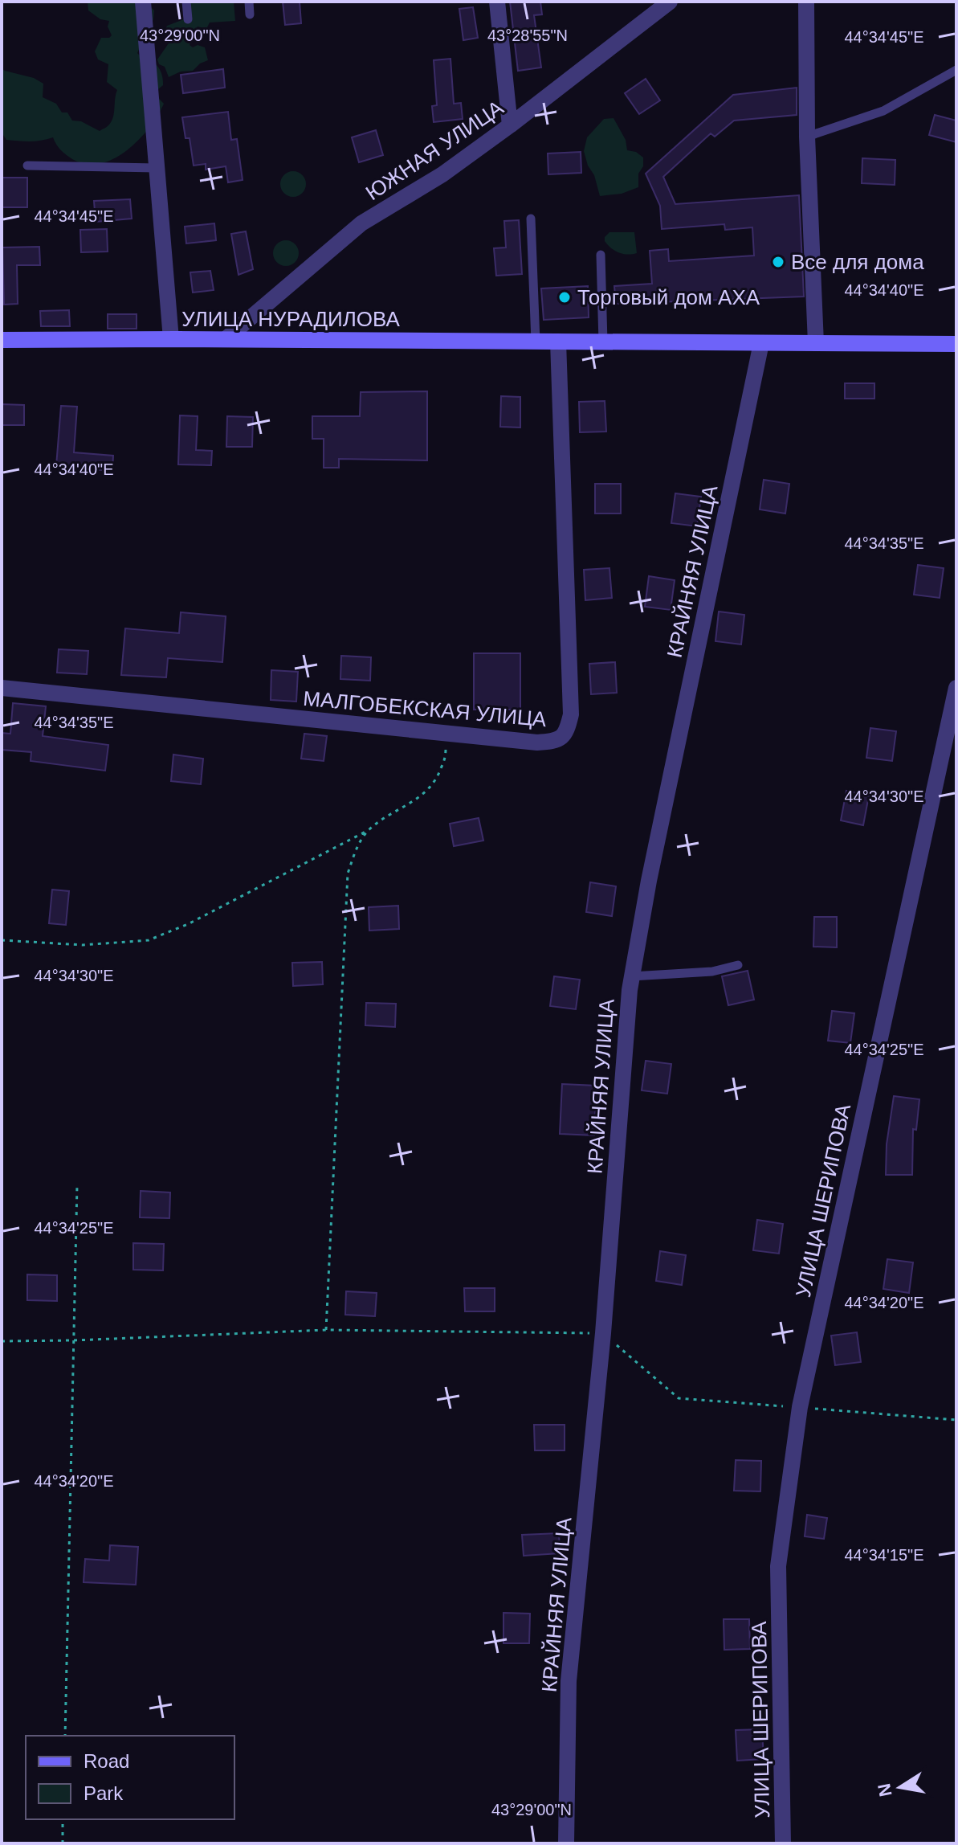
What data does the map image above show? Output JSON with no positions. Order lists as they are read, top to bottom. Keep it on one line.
{"streets":{"street":["ЮЖНАЯ УЛИЦА","УЛИЦА НУРАДИЛОВА","КРАЙНЯЯ УЛИЦА","МАЛГОБЕКСКАЯ УЛИЦА","УЛИЦА ШЕРИПОВА"]},"crossings":[["ЮЖНАЯ УЛИЦА","УЛИЦА НУРАДИЛОВА"],["УЛИЦА НУРАДИЛОВА","КРАЙНЯЯ УЛИЦА"],["УЛИЦА НУРАДИЛОВА","МАЛГОБЕКСКАЯ УЛИЦА"]],"places":["Все для дома","Торговый дом АХА"],"legend":["Road","Park"],"north":"left","coordinates":["43°29'00\"N","43°28'55\"N","44°34'45\"E","44°34'40\"E","44°34'35\"E","44°34'30\"E","44°34'25\"E","44°34'20\"E","44°34'15\"E"]}
